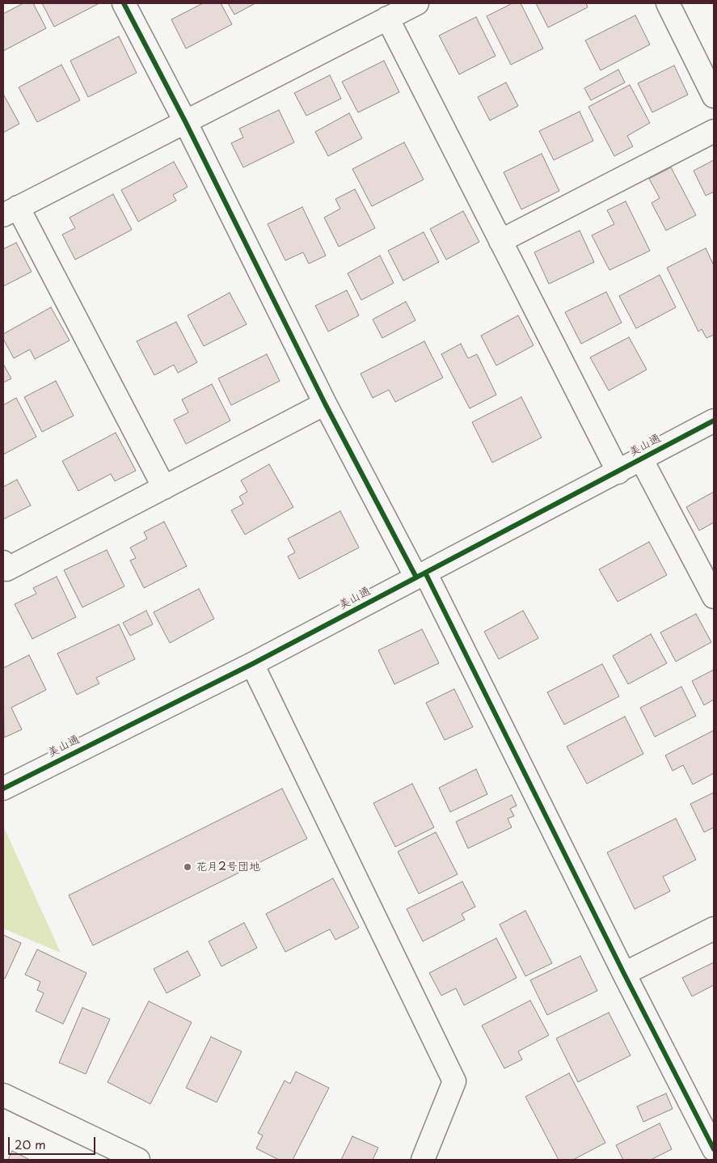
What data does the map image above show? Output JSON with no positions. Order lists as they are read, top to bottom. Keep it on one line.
{"streets":{"street":["美山通"]},"places":["花月2号団地"],"scale_bar":"20 m"}
